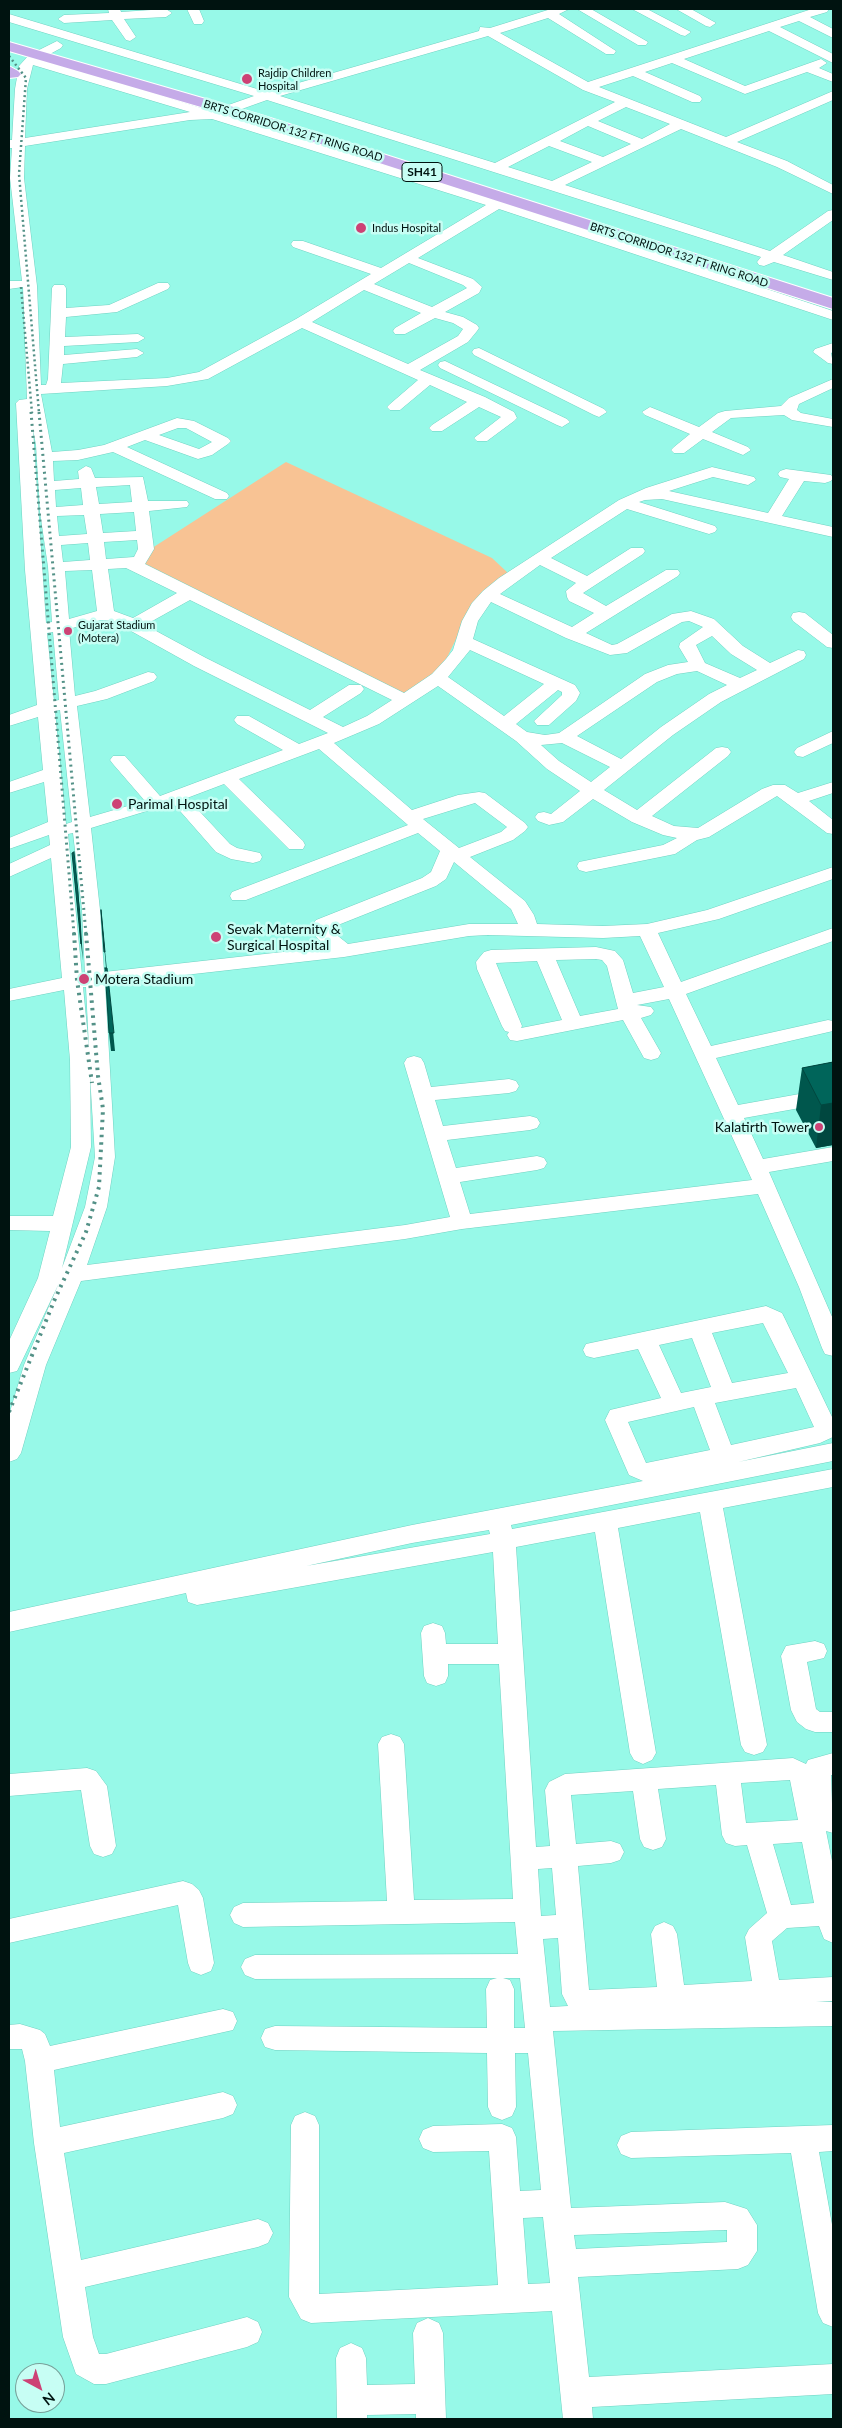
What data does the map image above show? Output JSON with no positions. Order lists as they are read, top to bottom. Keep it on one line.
{"streets":{"main road":["BRTS CORRIDOR 132 FT RING ROAD","SH41"]},"places":["Rajdip Children Hospital","Indus Hospital","Gujarat Stadium (Motera)","Parimal Hospital","Sevak Maternity & Surgical Hospital","Motera Stadium","Kalatirth Tower"],"north":"bottom right"}
